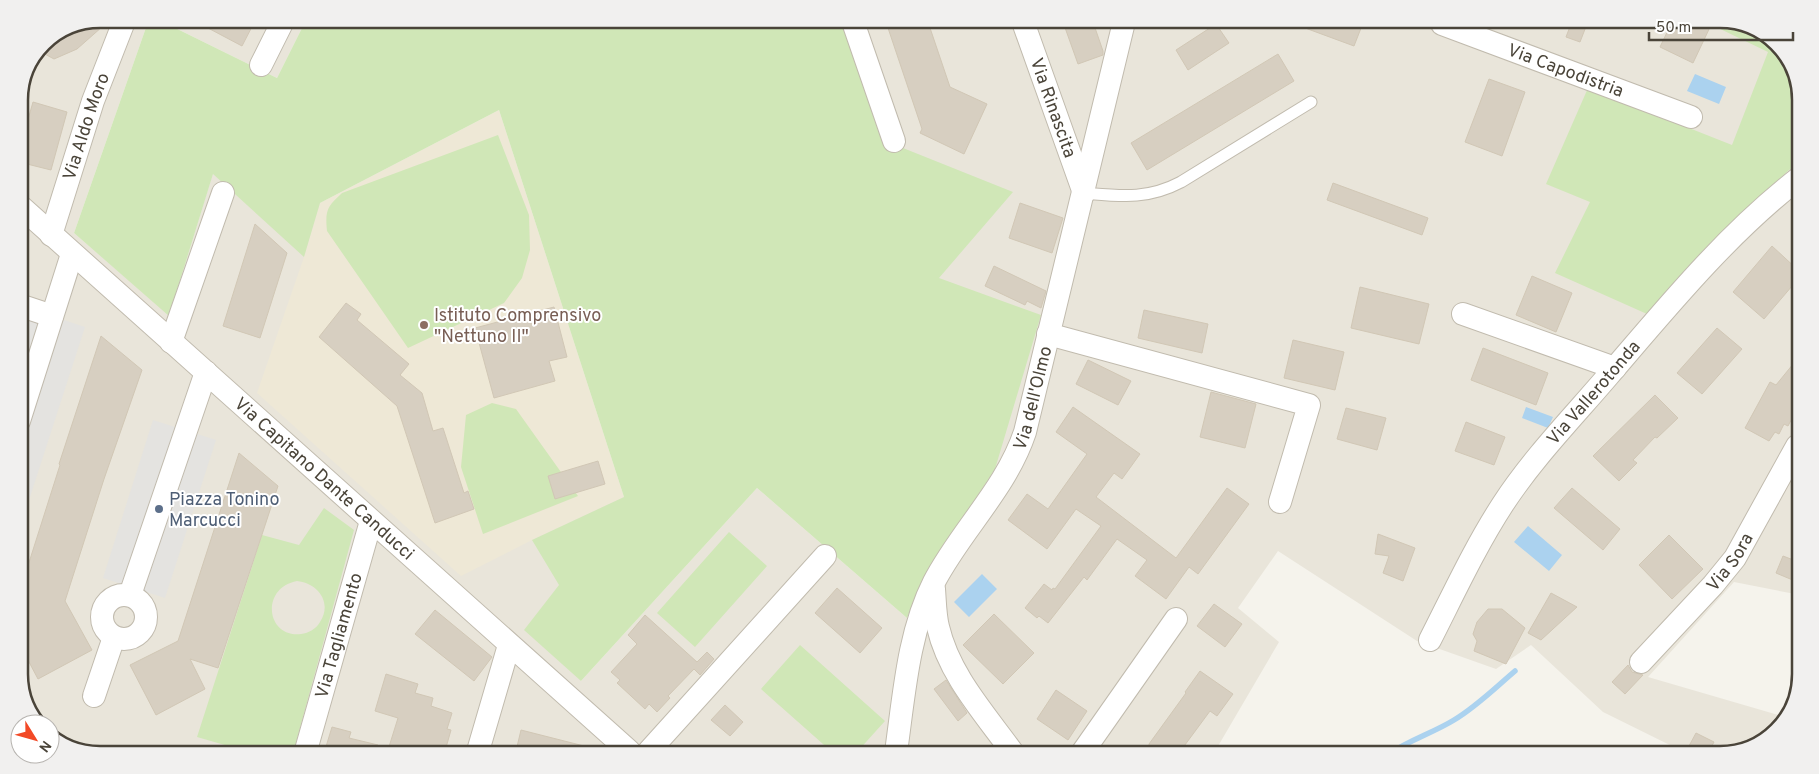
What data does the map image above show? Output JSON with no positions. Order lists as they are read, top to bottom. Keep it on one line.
{"streets":{"street":["Via Capodistria","Via Rinascita","Via Aldo Moro","Via Vallerotonda","Via dell'Olmo","Via Capitano Dante Canducci","Via Sora","Via Tagliamento"]},"crossings":[["Via Rinascita","Via dell'Olmo"],["Via Aldo Moro","Via Capitano Dante Canducci"],["Via Capitano Dante Canducci","Via Tagliamento"]],"places":["Istituto Comprensivo \"Nettuno II\"","Piazza Tonino Marcucci"],"scale_bar":"50 m","north":"bottom right"}
